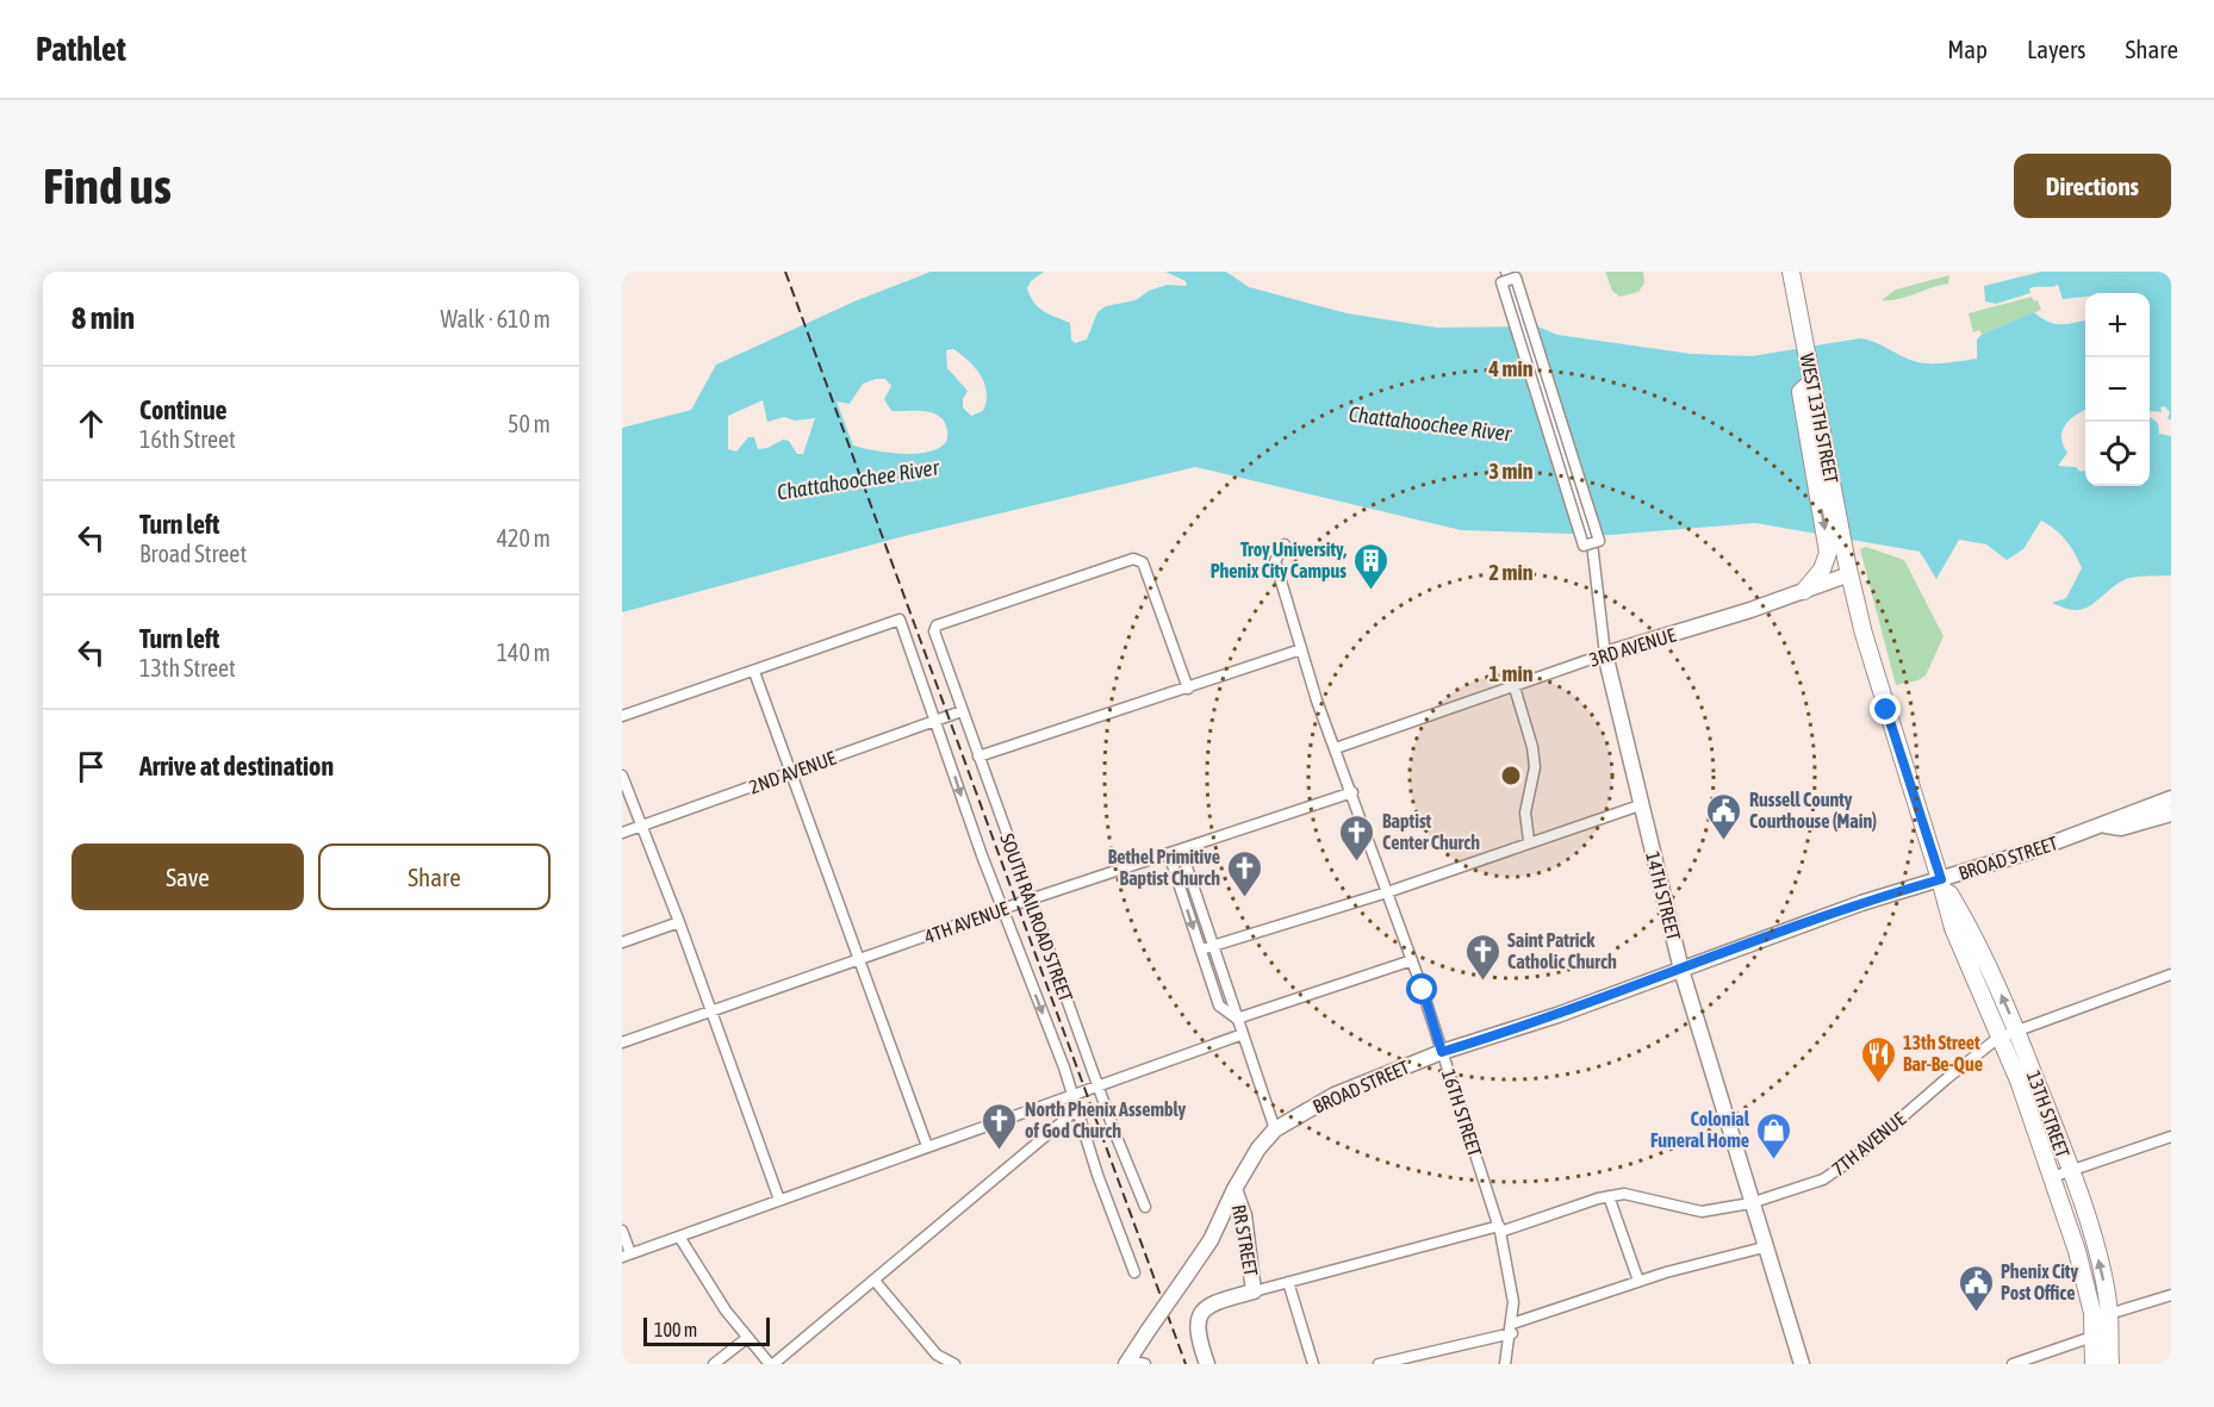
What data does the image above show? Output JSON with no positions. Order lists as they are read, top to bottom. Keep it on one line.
{"streets":{"main road":["WEST 13TH STREET","3RD AVENUE","BROAD STREET","14TH STREET","13TH STREET","RR STREET"],"street":["2ND AVENUE","SOUTH RAILROAD STREET","4TH AVENUE","16TH STREET","7TH AVENUE"]},"crossings":[["WEST 13TH STREET","3RD AVENUE"],["WEST 13TH STREET","13TH STREET"],["3RD AVENUE","14TH STREET"],["3RD AVENUE","16TH STREET"],["3RD AVENUE","13TH STREET"],["2ND AVENUE","SOUTH RAILROAD STREET"],["BROAD STREET","14TH STREET"],["BROAD STREET","16TH STREET"],["BROAD STREET","13TH STREET"],["BROAD STREET","RR STREET"],["14TH STREET","7TH AVENUE"],["SOUTH RAILROAD STREET","4TH AVENUE"],["4TH AVENUE","16TH STREET"],["16TH STREET","7TH AVENUE"],["13TH STREET","7TH AVENUE"]],"water":["Chattahoochee River"],"places":{"building":["Troy University, Phenix City Campus"],"public building":["Russell County Courthouse (Main)","Phenix City Post Office"],"church":["Baptist Center Church","Bethel Primitive Baptist Church","Saint Patrick Catholic Church","North Phenix Assembly of God Church"],"restaurant":["13th Street Bar-Be-Que"],"shop":["Colonial Funeral Home"]},"scale_bar":"100 m","page":{"header":"Pathlet","nav":["Map","Layers","Share"],"buttons":["Directions",["Save","Share"]],"title":"Find us","heading":["8 min","Walk · 610 m"],"map_buttons":["+","−"],"list":[["Continue","16th Street","50 m"],["Turn left","Broad Street","420 m"],["Turn left","13th Street","140 m"],"Arrive at destination"],"scale":"100 m"},"rings":["4 min","3 min","2 min","1 min"]}
